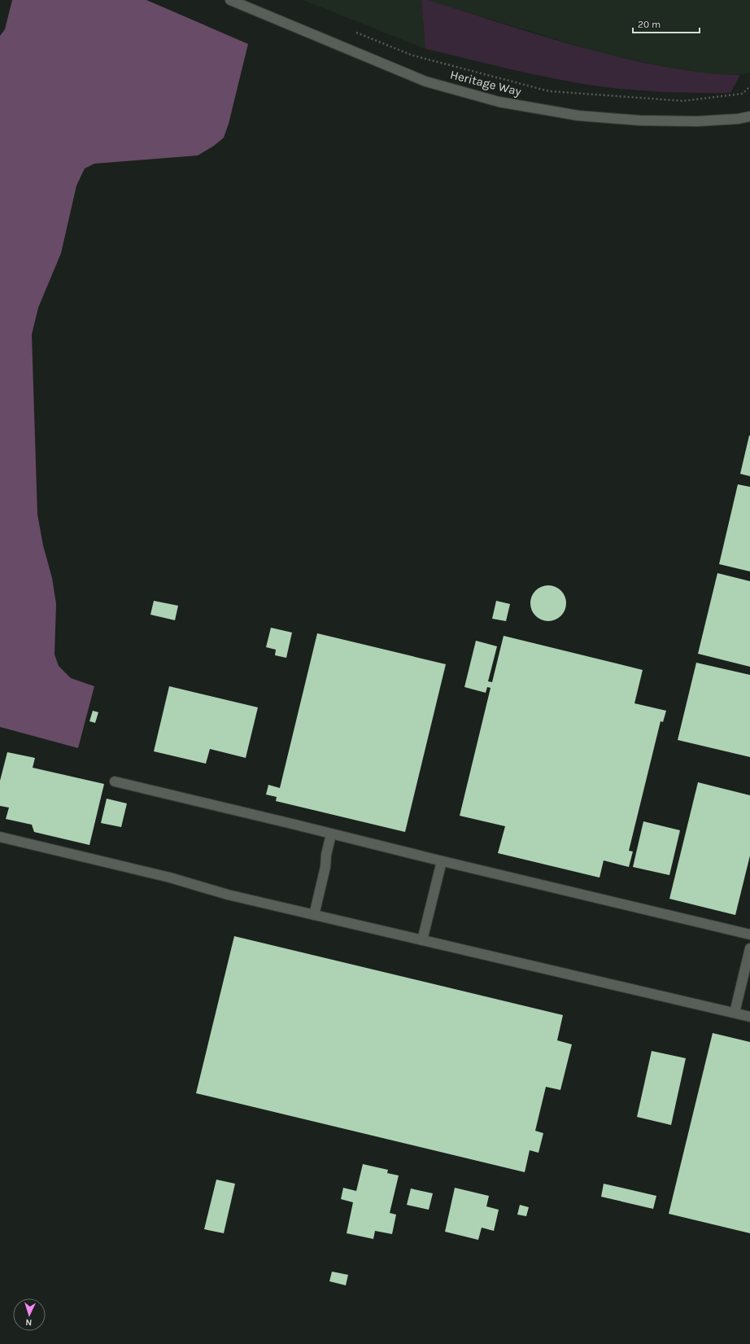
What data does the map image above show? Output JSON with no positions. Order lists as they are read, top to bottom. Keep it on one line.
{"streets":{"street":["Heritage Way"]},"scale_bar":"20 m","north":"bottom"}
